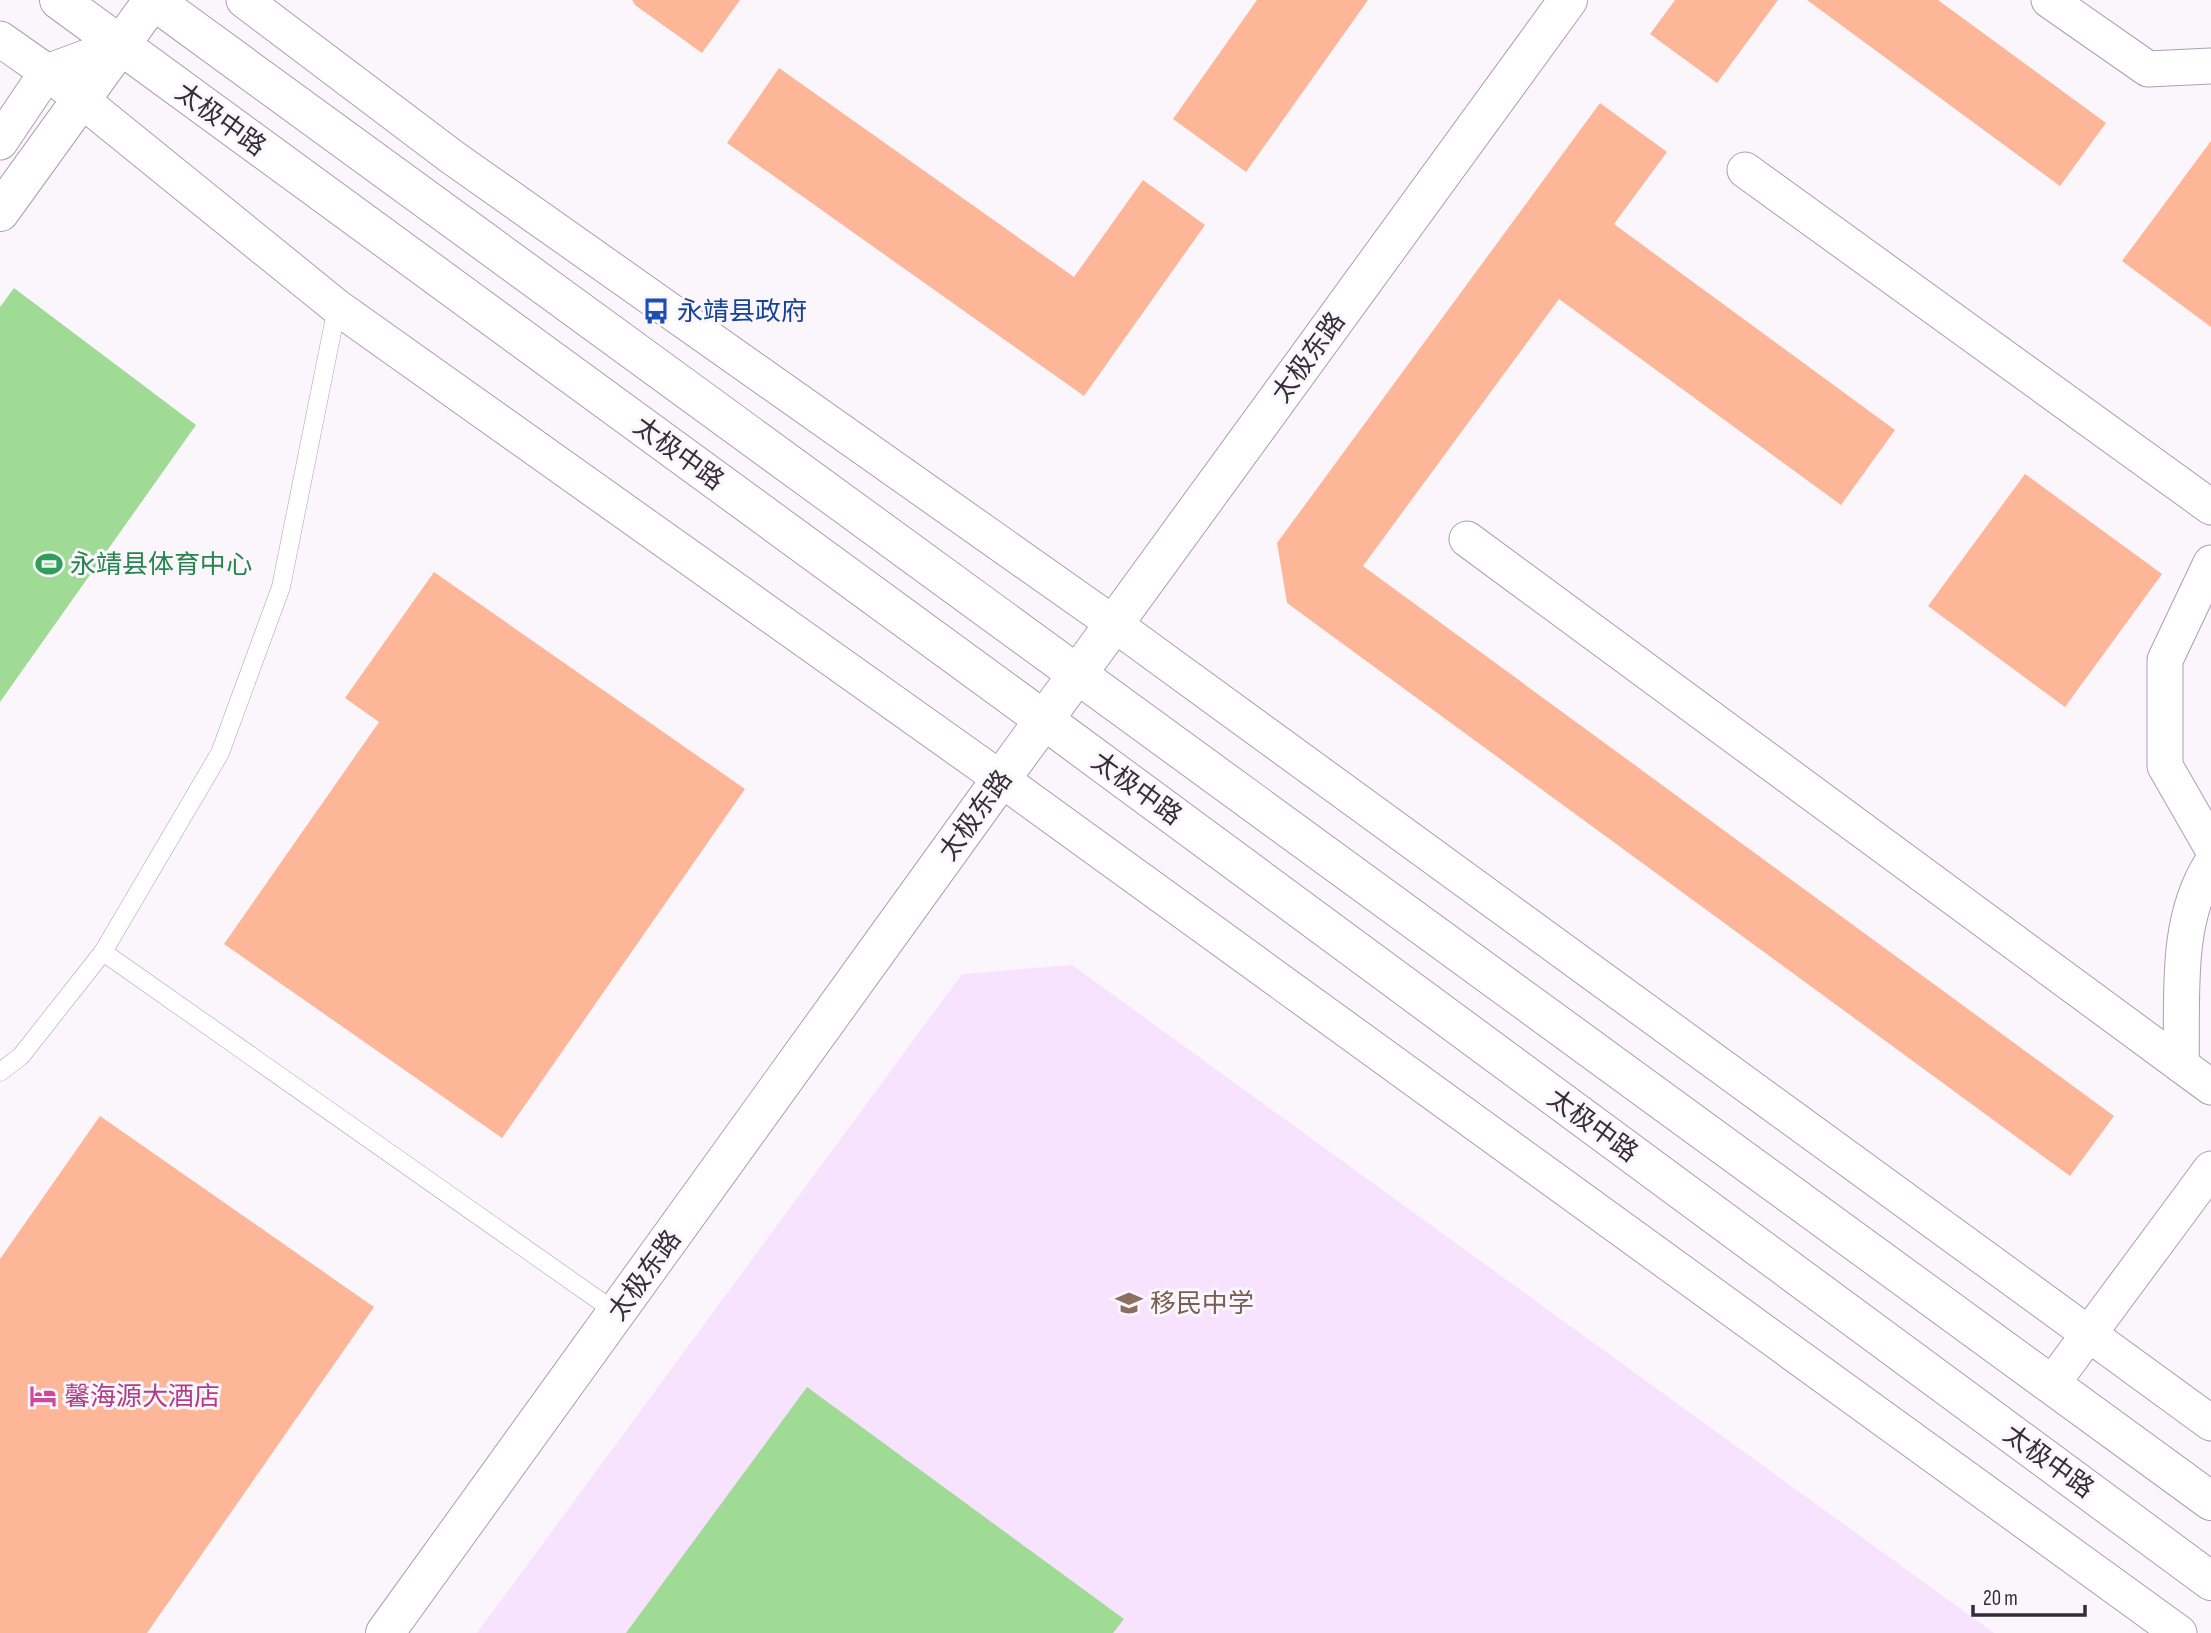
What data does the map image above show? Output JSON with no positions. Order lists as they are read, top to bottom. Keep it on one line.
{"streets":{"main road":["太极中路","太极东路"]},"crossings":[["太极中路","太极东路"]],"places":{"bus stop":["永靖县政府"],"sports":["永靖县体育中心"],"school or university":["移民中学"],"hotel":["馨海源大酒店"]},"scale_bar":"20 m"}
